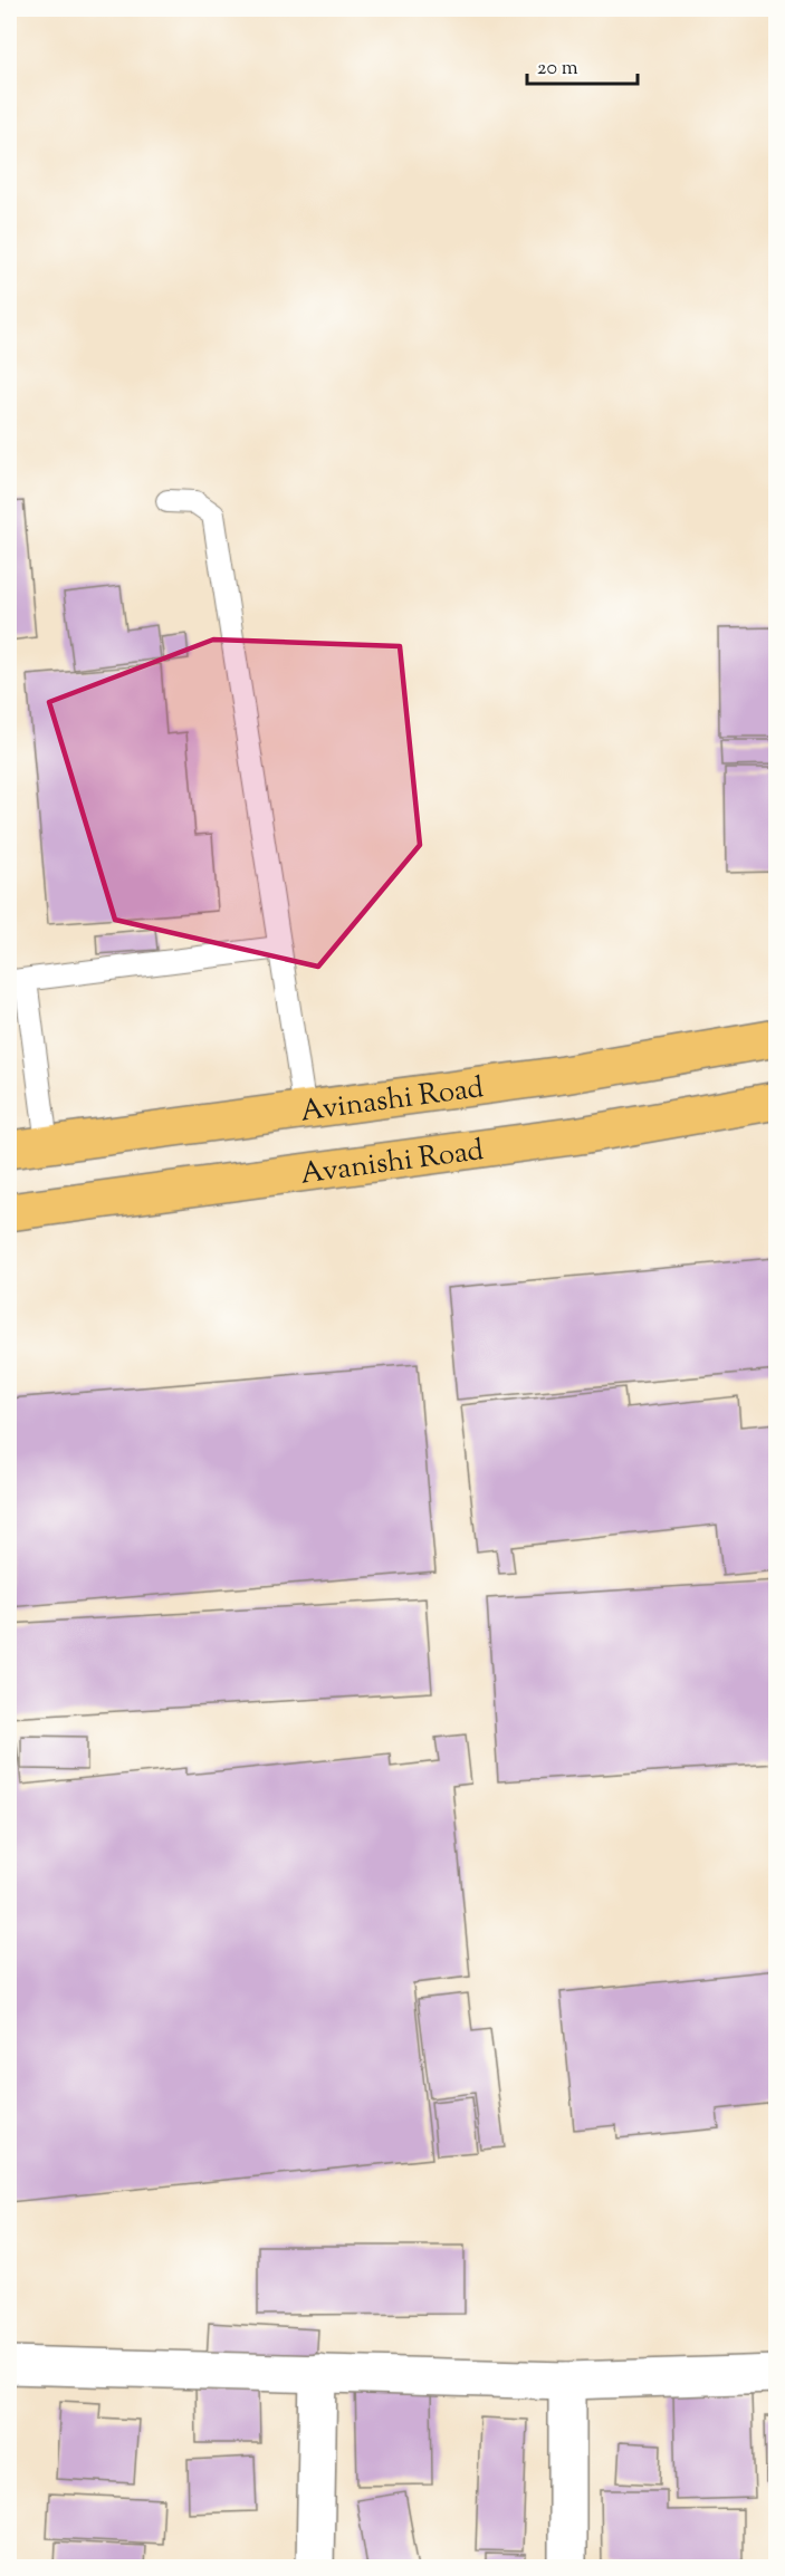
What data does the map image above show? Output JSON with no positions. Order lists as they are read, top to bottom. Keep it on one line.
{"streets":{"main road":["Avinashi Road","Avanishi Road"]},"scale_bar":"20 m"}
